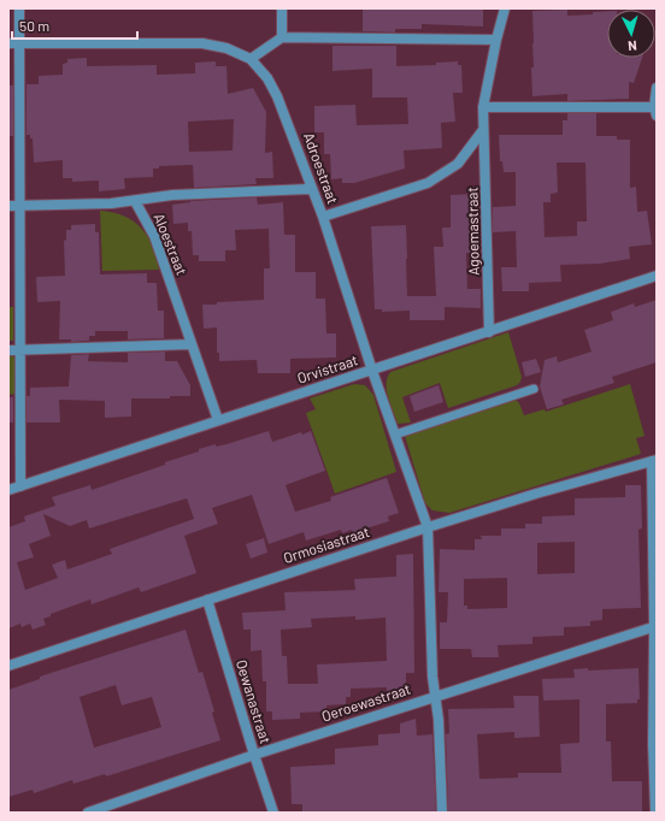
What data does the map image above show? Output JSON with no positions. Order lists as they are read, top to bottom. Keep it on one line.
{"streets":{"street":["Adroestraat","Agoemastraat","Aloestraat","Orvistraat","Ormosiastraat","Oewanastraat","Oeroewastraat"]},"crossings":[["Adroestraat","Orvistraat"],["Adroestraat","Ormosiastraat"],["Adroestraat","Oeroewastraat"],["Agoemastraat","Orvistraat"],["Aloestraat","Orvistraat"],["Ormosiastraat","Oewanastraat"],["Oewanastraat","Oeroewastraat"]],"scale_bar":"50 m","north":"bottom"}
